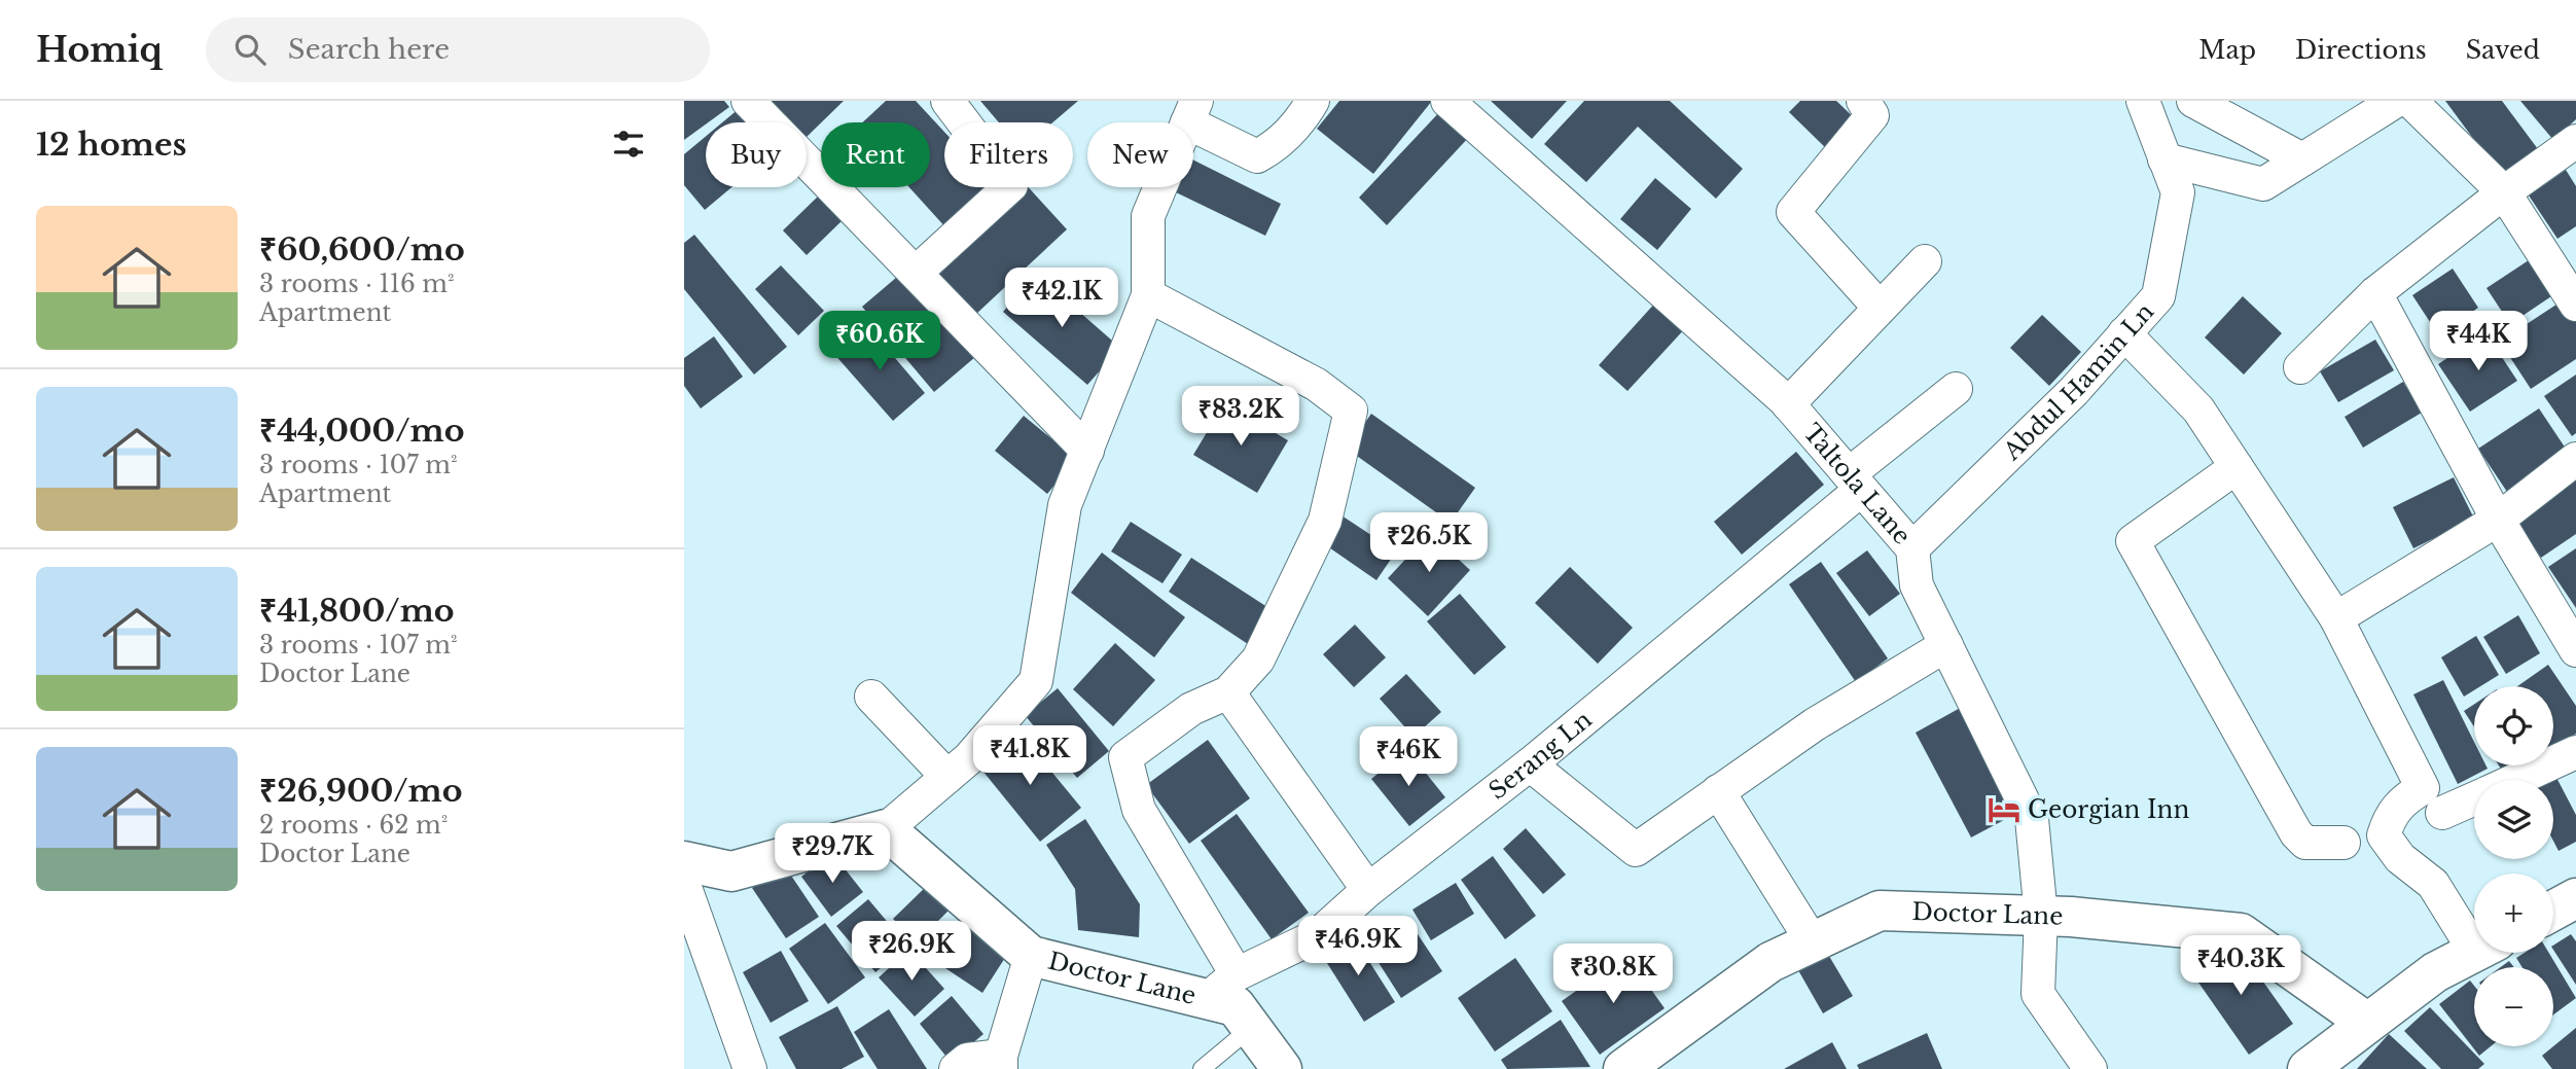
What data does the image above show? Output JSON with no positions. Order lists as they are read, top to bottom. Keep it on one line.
{"streets":{"street":["Abdul Hamin Ln","Taltola Lane","Serang Ln","Doctor Lane"]},"crossings":[["Abdul Hamin Ln","Taltola Lane"],["Taltola Lane","Serang Ln"],["Taltola Lane","Doctor Lane"],["Serang Ln","Doctor Lane"]],"places":{"hotel":["Georgian Inn"]},"page":{"header":"Homiq","search":"Search here","nav":["Map","Directions","Saved"],"heading":"12 homes","chip":["Buy","Rent","Filters","New"],"list":[{"name":"₹60,600/mo","note":"3 rooms · 116 m² · Apartment"},{"name":"₹44,000/mo","note":"3 rooms · 107 m² · Apartment"},{"name":"₹41,800/mo","note":"3 rooms · 107 m² · Doctor Lane"},{"name":"₹26,900/mo","note":"2 rooms · 62 m² · Doctor Lane"}],"price":["₹42.1K","₹60.6K","₹44K","₹83.2K","₹26.5K","₹41.8K","₹46K","₹29.7K","₹46.9K","₹26.9K","₹40.3K","₹30.8K"],"map_buttons":["+","−"]}}
